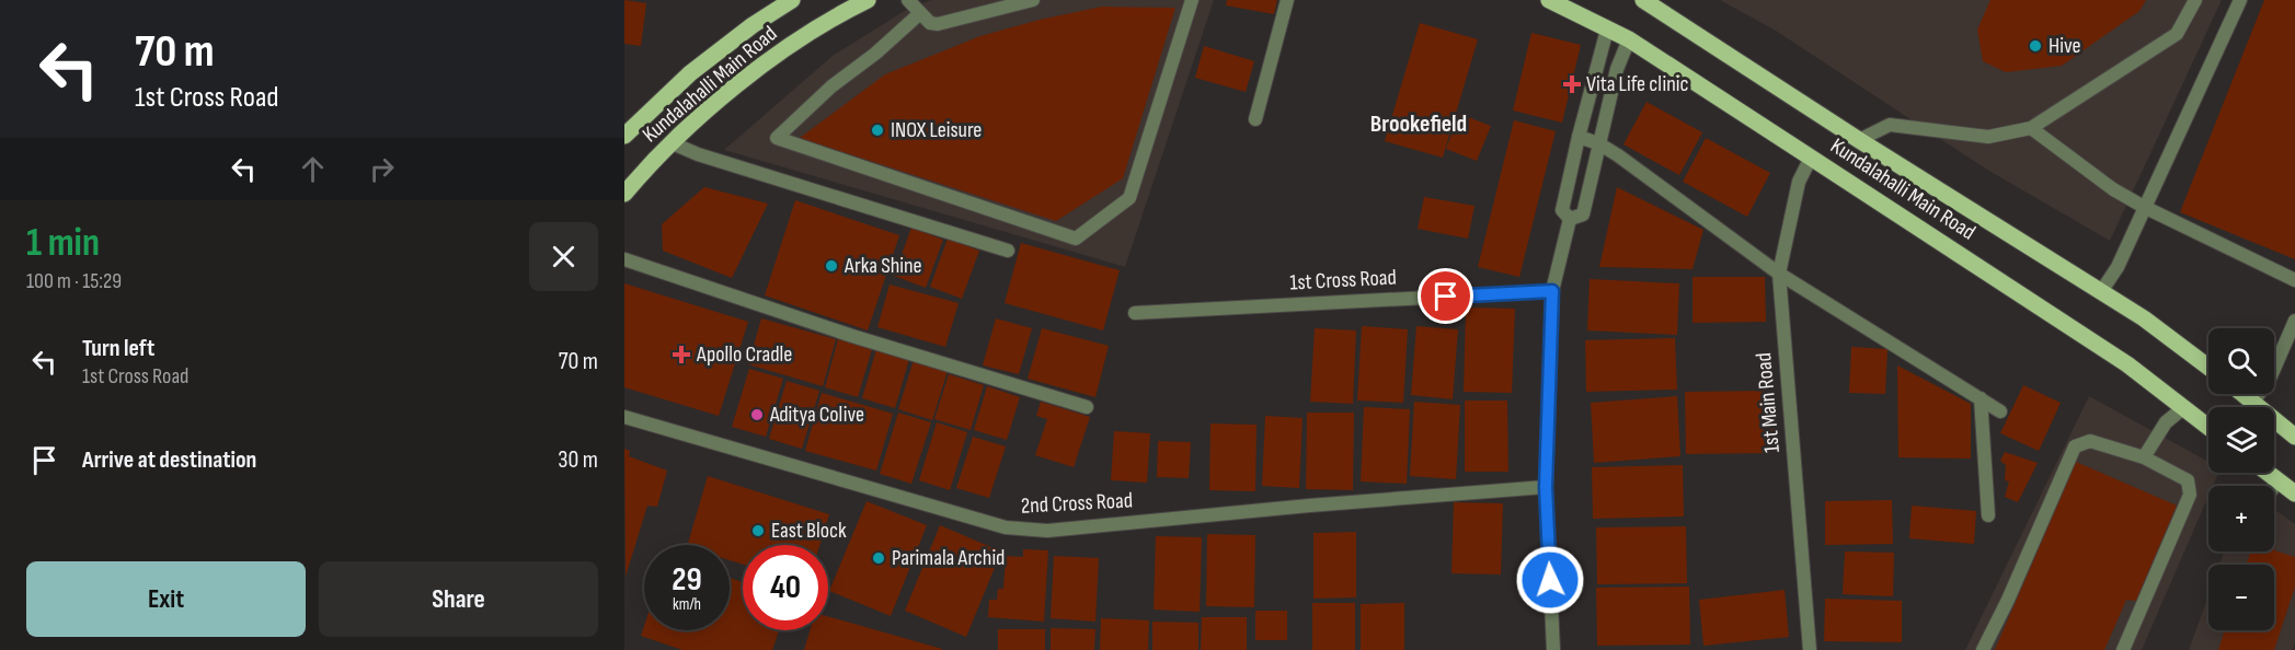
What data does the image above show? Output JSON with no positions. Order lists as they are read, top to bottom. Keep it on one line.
{"streets":{"main road":["Kundalahalli Main Road"],"street":["1st Cross Road","1st Main Road","2nd Cross Road"]},"crossings":[["Kundalahalli Main Road","1st Main Road"]],"districts":["Brookefield"],"places":{"other":["Hive","INOX Leisure","Arka Shine","Aditya Colive","East Block","Parimala Archid"],"health":["Vita Life clinic","Apollo Cradle"]},"page":{"turn":["70 m","1st Cross Road"],"heading":["1 min","100 m · 15:29"],"list":[{"name":"Turn left","note":"1st Cross Road","value":"70 m"},{"name":"Arrive at destination","value":"30 m"}],"map_buttons":["+","−"],"speed":"29 km/h","limit":"40","buttons":["Exit","Share"]}}
